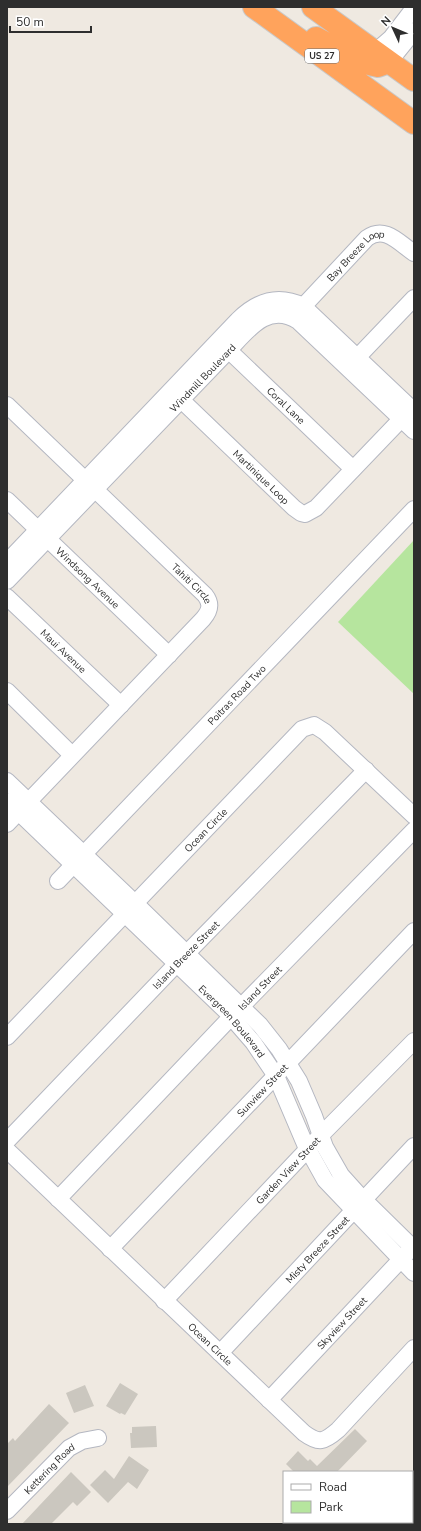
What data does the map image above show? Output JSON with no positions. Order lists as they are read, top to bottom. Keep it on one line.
{"streets":{"highway":["US 27"],"street":["Bay Breeze Loop","Windmill Boulevard","Coral Lane","Martinique Loop","Windsong Avenue","Tahiti Circle","Maui Avenue","Poitras Road Two","Ocean Circle","Island Breeze Street","Island Street","Evergreen Boulevard","Sunview Street","Garden View Street","Misty Breeze Street","Skyview Street","Kettering Road"]},"crossings":[["Bay Breeze Loop","Windmill Boulevard"],["Windmill Boulevard","Coral Lane"],["Windmill Boulevard","Martinique Loop"],["Windmill Boulevard","Windsong Avenue"],["Windmill Boulevard","Tahiti Circle"],["Coral Lane","Martinique Loop"],["Windsong Avenue","Tahiti Circle"],["Tahiti Circle","Maui Avenue"],["Tahiti Circle","Evergreen Boulevard"],["Poitras Road Two","Evergreen Boulevard"],["Ocean Circle","Island Breeze Street"],["Ocean Circle","Island Street"],["Ocean Circle","Evergreen Boulevard"],["Ocean Circle","Sunview Street"],["Ocean Circle","Garden View Street"],["Ocean Circle","Misty Breeze Street"],["Ocean Circle","Skyview Street"],["Island Breeze Street","Evergreen Boulevard"],["Island Street","Evergreen Boulevard"],["Evergreen Boulevard","Sunview Street"],["Evergreen Boulevard","Garden View Street"],["Evergreen Boulevard","Misty Breeze Street"],["Evergreen Boulevard","Skyview Street"]],"legend":["Road","Park"],"scale_bar":"50 m","north":"top left"}
